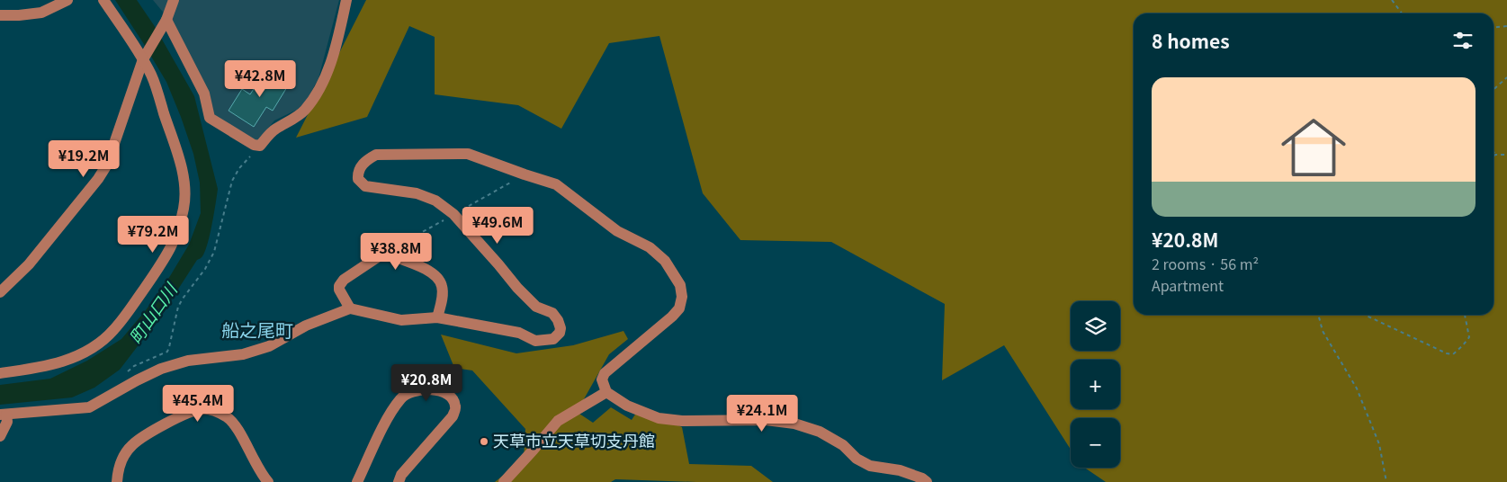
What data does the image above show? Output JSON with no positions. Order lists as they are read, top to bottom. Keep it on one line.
{"districts":["船之尾町"],"water":["町山口川"],"places":["天草市立天草切支丹館"],"page":{"heading":"8 homes","price":["¥42.8M","¥19.2M","¥49.6M","¥79.2M","¥38.8M","¥20.8M","¥45.4M","¥24.1M"],"list":[{"name":"¥20.8M","note":"2 rooms · 56 m² · Apartment"}],"map_buttons":["+","−"]}}
